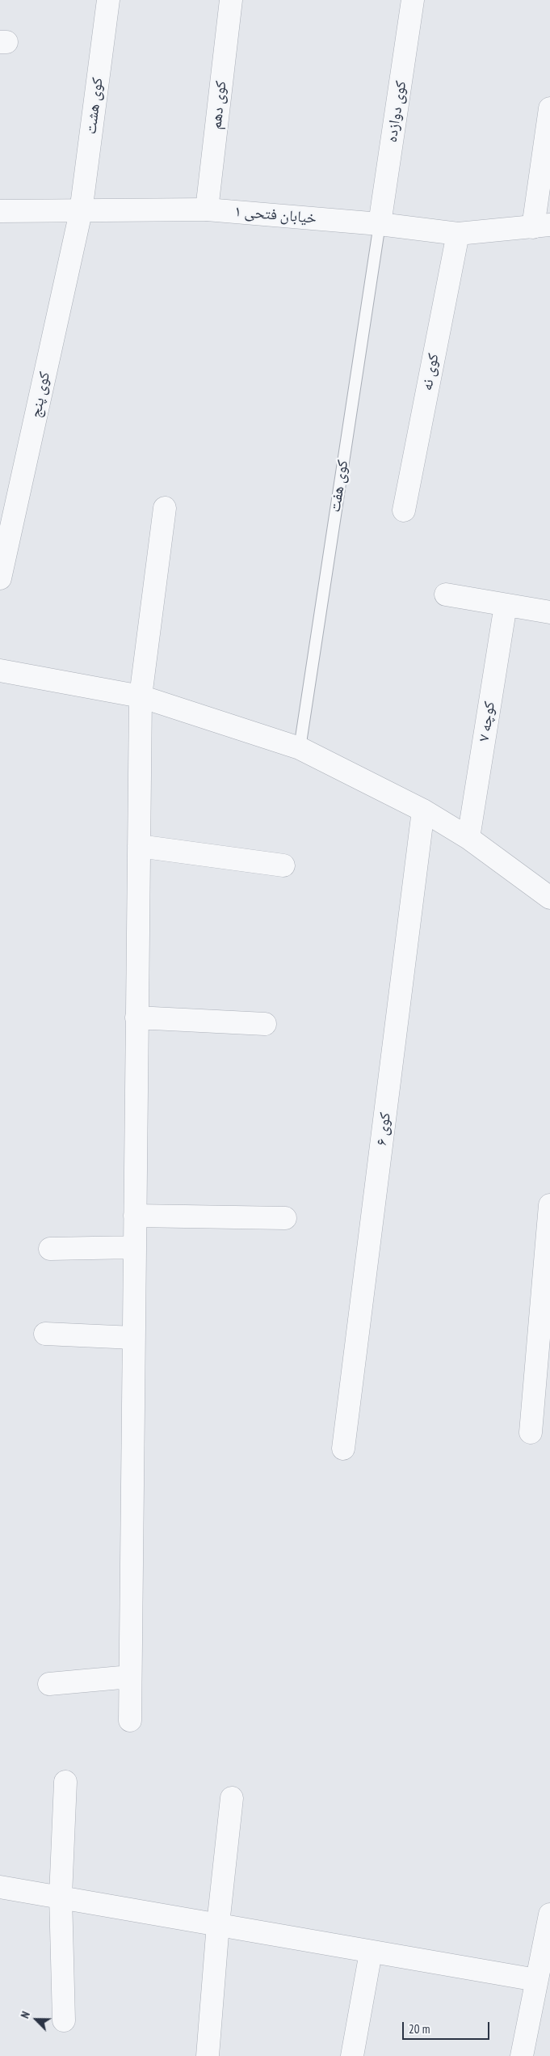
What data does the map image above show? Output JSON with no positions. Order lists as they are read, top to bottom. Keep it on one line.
{"streets":{"street":["کوی دهم","کوی هشت","کوی دوازده","خیابان فتحی ۱","کوی نه","کوی پنج","کوچه ۷","کوی ۶"],"lane":["کوی هفت"]},"crossings":[["کوی دهم","خیابان فتحی ۱"],["کوی هشت","خیابان فتحی ۱"],["کوی هشت","کوی پنج"],["کوی دوازده","خیابان فتحی ۱"],["کوی دوازده","کوی هفت"],["خیابان فتحی ۱","کوی نه"],["خیابان فتحی ۱","کوی پنج"],["خیابان فتحی ۱","کوی هفت"]],"scale_bar":"20 m","north":"top left"}
